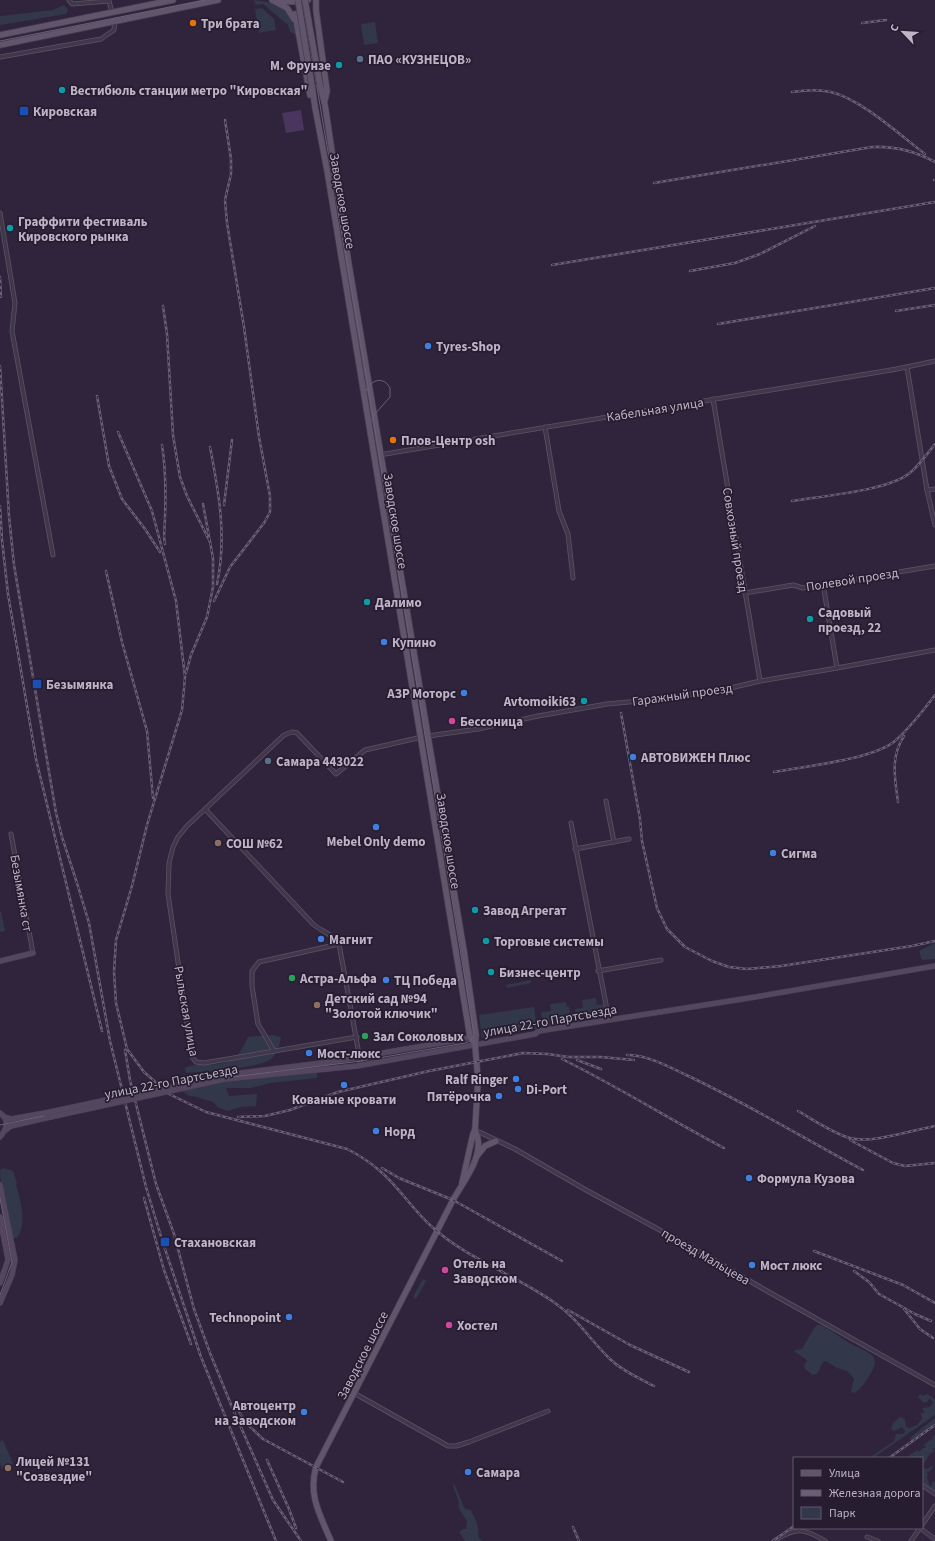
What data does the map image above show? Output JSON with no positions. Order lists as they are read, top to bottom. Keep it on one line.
{"streets":{"main road":["Заводское шоссе","улица 22-го Партсъезда"],"street":["Кабельная улица","Совхозный проезд","Полевой проезд","Гаражный проезд","Безымянка ст","Рыльская улица","проезд Мальцева"]},"crossings":[["Заводское шоссе","Кабельная улица"],["Заводское шоссе","Гаражный проезд"],["Заводское шоссе","улица 22-го Партсъезда"],["Заводское шоссе","проезд Мальцева"],["Кабельная улица","Совхозный проезд"],["Совхозный проезд","Полевой проезд"],["Совхозный проезд","Гаражный проезд"],["Гаражный проезд","Рыльская улица"]],"places":{"other":["Три брата","ПАО «КУЗНЕЦОВ»","М. Фрунзе","Вестибюль станции метро \"Кировская\"","Граффити фестиваль Кировского рынка","Tyres-Shop","Плов-Центр osh","Далимо","Садовый проезд, 22","Купино","АЗР Моторс","Avtomoiki63","Бессоница","АВТОВИЖЕН Плюс","Самара 443022","Mebel Only demo","СОШ №62","Сигма","Завод Агрегат","Магнит","Торговые системы","Бизнес-центр","Астра-Альфа","ТЦ Победа","Детский сад №94 \"Золотой ключик\"","Зал Соколовых","Мост-люкс","Ralf Ringer","Кованые кровати","Di-Port","Пятёрочка","Норд","Формула Кузова","Мост люкс","Отель на Заводском","Technopoint","Хостел","Автоцентр на Заводском","Лицей №131 \"Созвездие\"","Самара"],"transit":["Кировская","Безымянка","Стахановская"]},"legend":["Улица","Железная дорога","Парк"],"north":"top left"}
